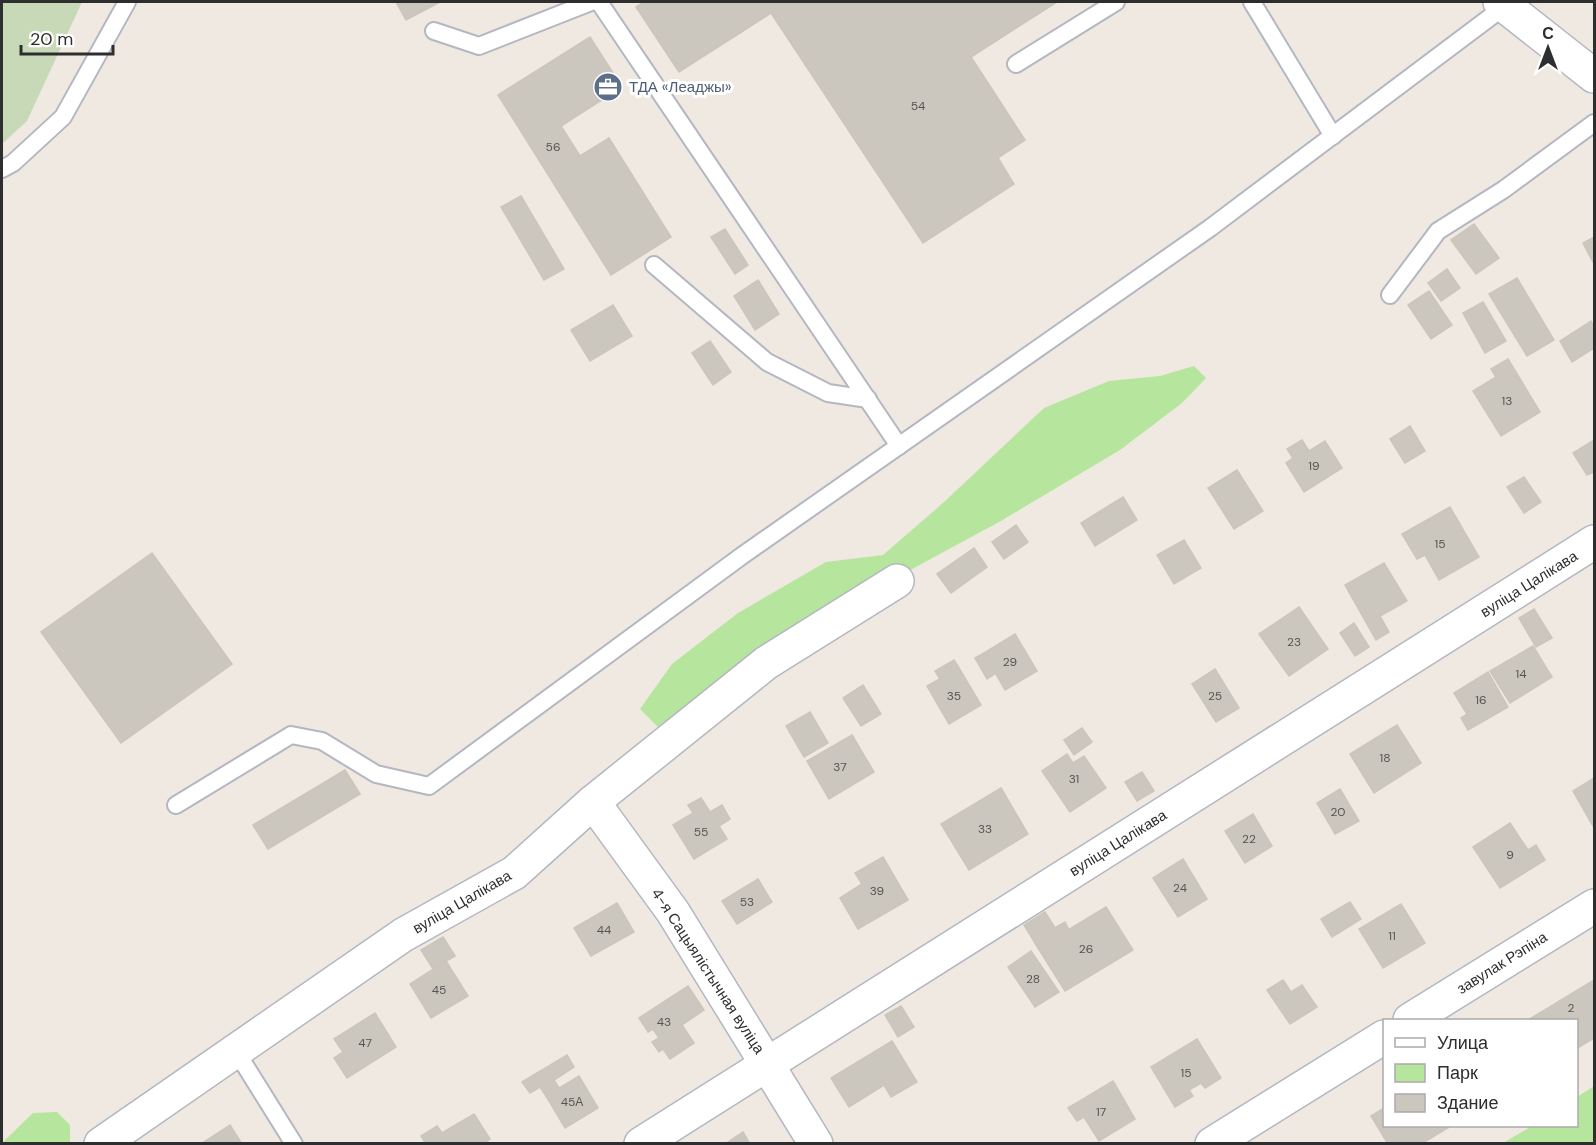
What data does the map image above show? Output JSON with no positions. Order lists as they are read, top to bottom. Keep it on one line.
{"streets":{"street":["вуліца Цалікава","завулак Рэпіна","4-я Сацыялістычная вуліца"]},"crossings":[["вуліца Цалікава","4-я Сацыялістычная вуліца"]],"places":{"office":["ТДА «Леаджы»"]},"house_numbers":["54","56","13","19","15","23","29","14","35","25","16","18","37","31","20","33","55","22","9","24","39","53","44","11","26","28","45","2","43","47","15","45А","17"],"legend":["Улица","Парк","Здание"],"scale_bar":"20 m","north":"top"}
